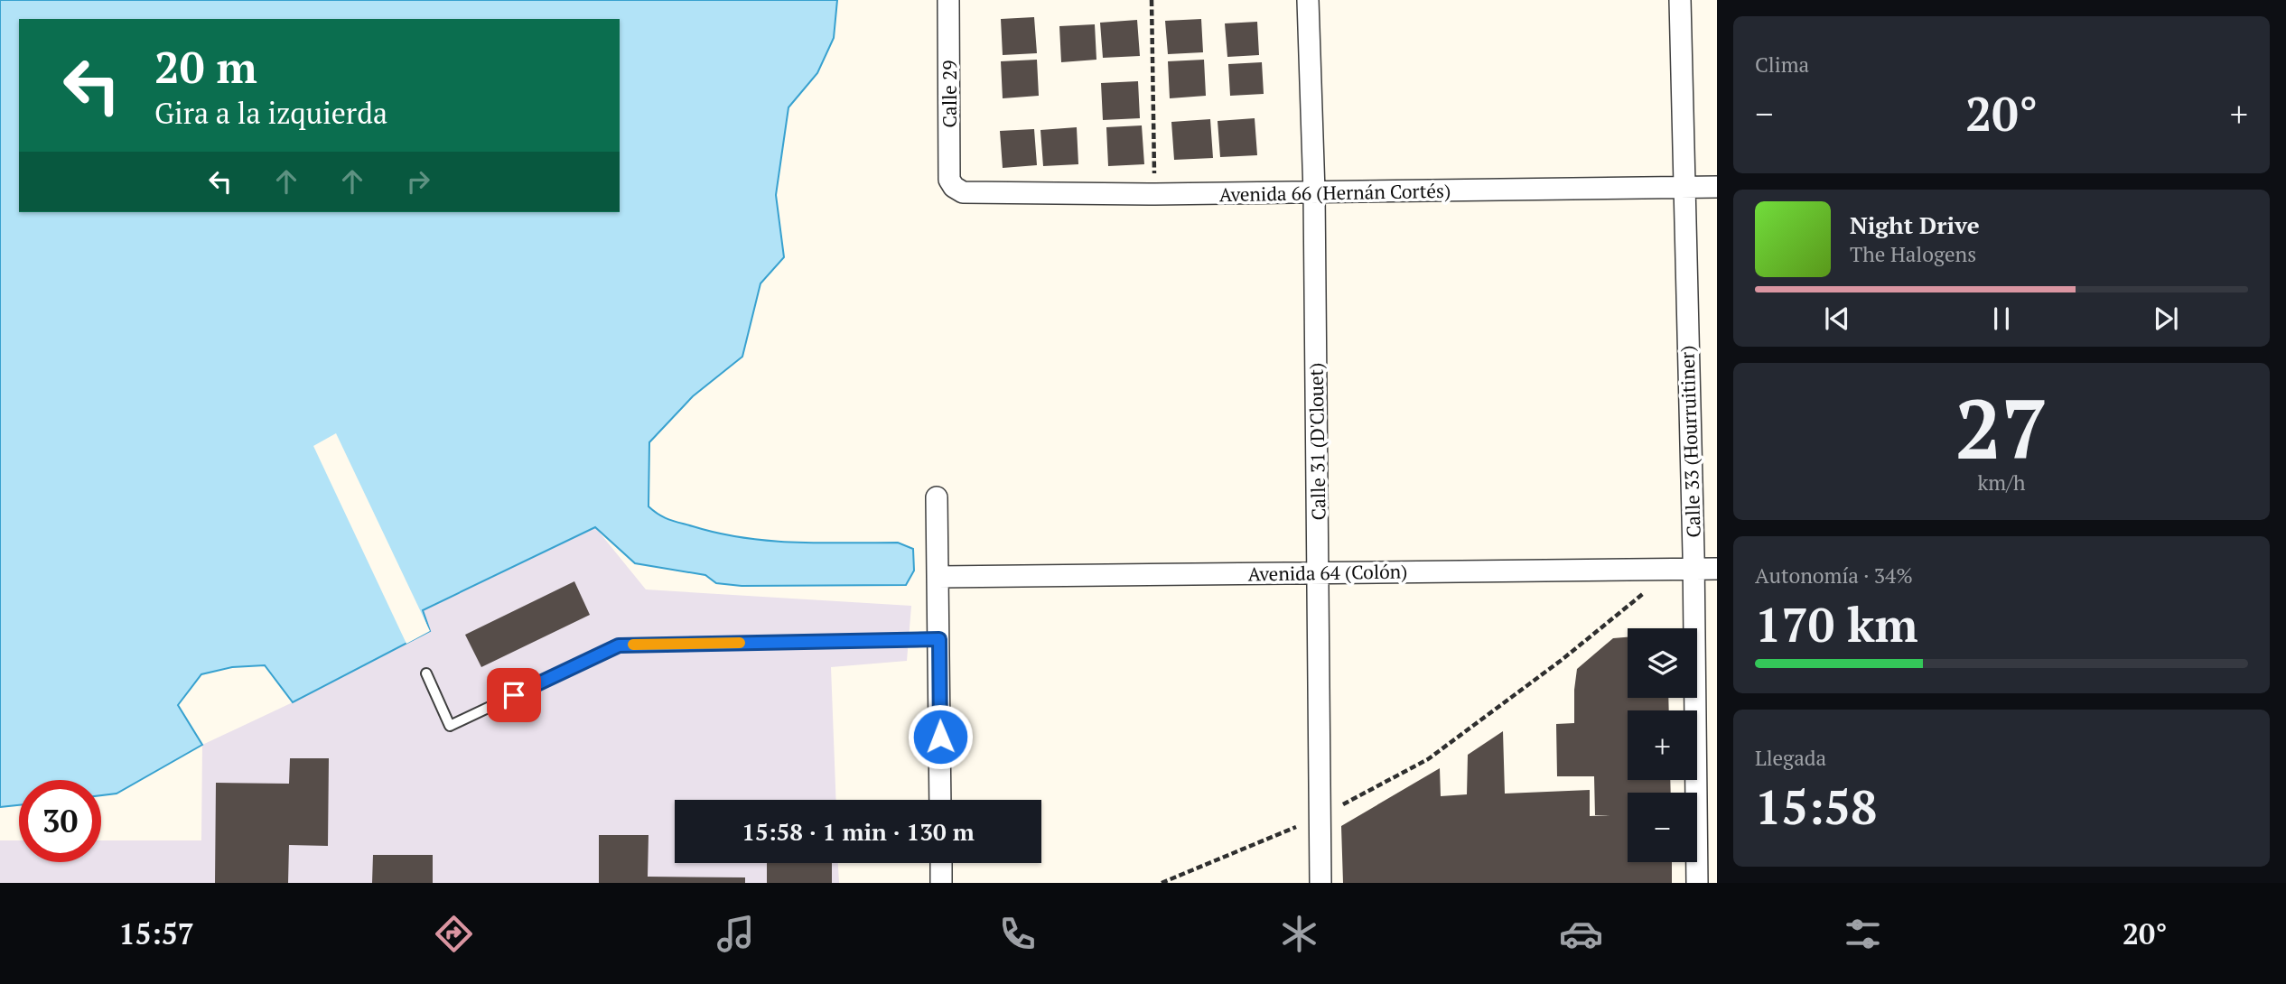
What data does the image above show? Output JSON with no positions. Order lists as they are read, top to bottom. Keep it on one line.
{"streets":{"street":["Calle 29","Avenida 66 (Hernán Cortés)","Calle 31 (D'Clouet)","Calle 33 (Hourruitiner)","Avenida 64 (Colón)"]},"crossings":[["Calle 29","Avenida 66 (Hernán Cortés)"],["Avenida 66 (Hernán Cortés)","Calle 31 (D'Clouet)"],["Avenida 66 (Hernán Cortés)","Calle 33 (Hourruitiner)"],["Calle 31 (D'Clouet)","Avenida 64 (Colón)"],["Calle 33 (Hourruitiner)","Avenida 64 (Colón)"]],"page":{"tile":["Clima",["27","km/h"],["Autonomía · 34%","170 km"],["Llegada","15:58"]],"turn":["20 m","Gira a la izquierda"],"heat":["−","20°","+"],"song":["Night Drive","The Halogens"],"map_buttons":["+","−"],"limit":"30","trip":"15:58 · 1 min · 130 m","tabs":["15:57","20°"]}}
